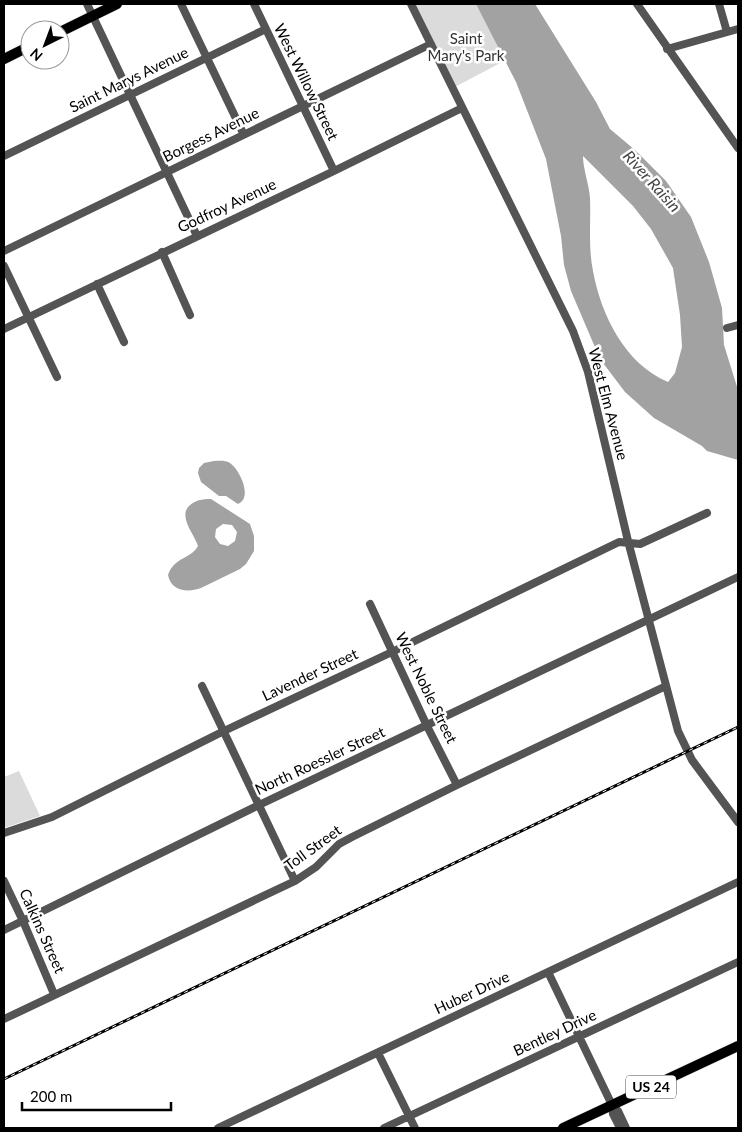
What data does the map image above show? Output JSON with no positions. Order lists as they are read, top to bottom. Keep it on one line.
{"streets":{"main road":["US 24"],"street":["Saint Marys Avenue","West Willow Street","Borgess Avenue","Godfroy Avenue","West Elm Avenue","Lavender Street","West Noble Street","North Roessler Street","Toll Street","Calkins Street","Huber Drive","Bentley Drive"]},"crossings":[["Saint Marys Avenue","West Willow Street"],["West Willow Street","Borgess Avenue"],["West Willow Street","Godfroy Avenue"],["Borgess Avenue","West Elm Avenue"],["Godfroy Avenue","West Elm Avenue"],["West Elm Avenue","Lavender Street"],["West Elm Avenue","North Roessler Street"],["West Elm Avenue","Toll Street"],["Lavender Street","West Noble Street"],["West Noble Street","North Roessler Street"],["West Noble Street","Toll Street"],["North Roessler Street","Calkins Street"],["Toll Street","Calkins Street"]],"water":["River Raisin"],"parks":["Saint Mary's Park"],"scale_bar":"200 m","north":"bottom left"}
